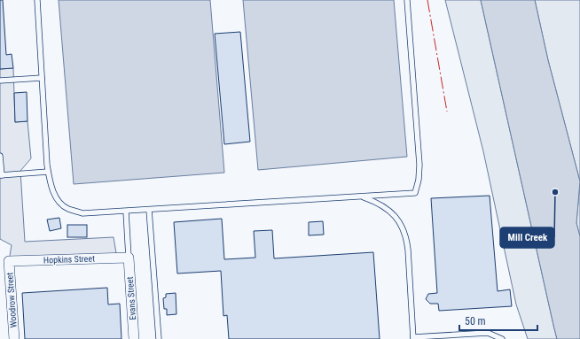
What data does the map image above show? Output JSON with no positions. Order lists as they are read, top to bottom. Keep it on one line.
{"streets":{"street":["Hopkins Street","Evans Street","Woodrow Street"]},"crossings":[["Hopkins Street","Evans Street"],["Hopkins Street","Woodrow Street"]],"places":["Mill Creek"],"scale_bar":"50 m"}
